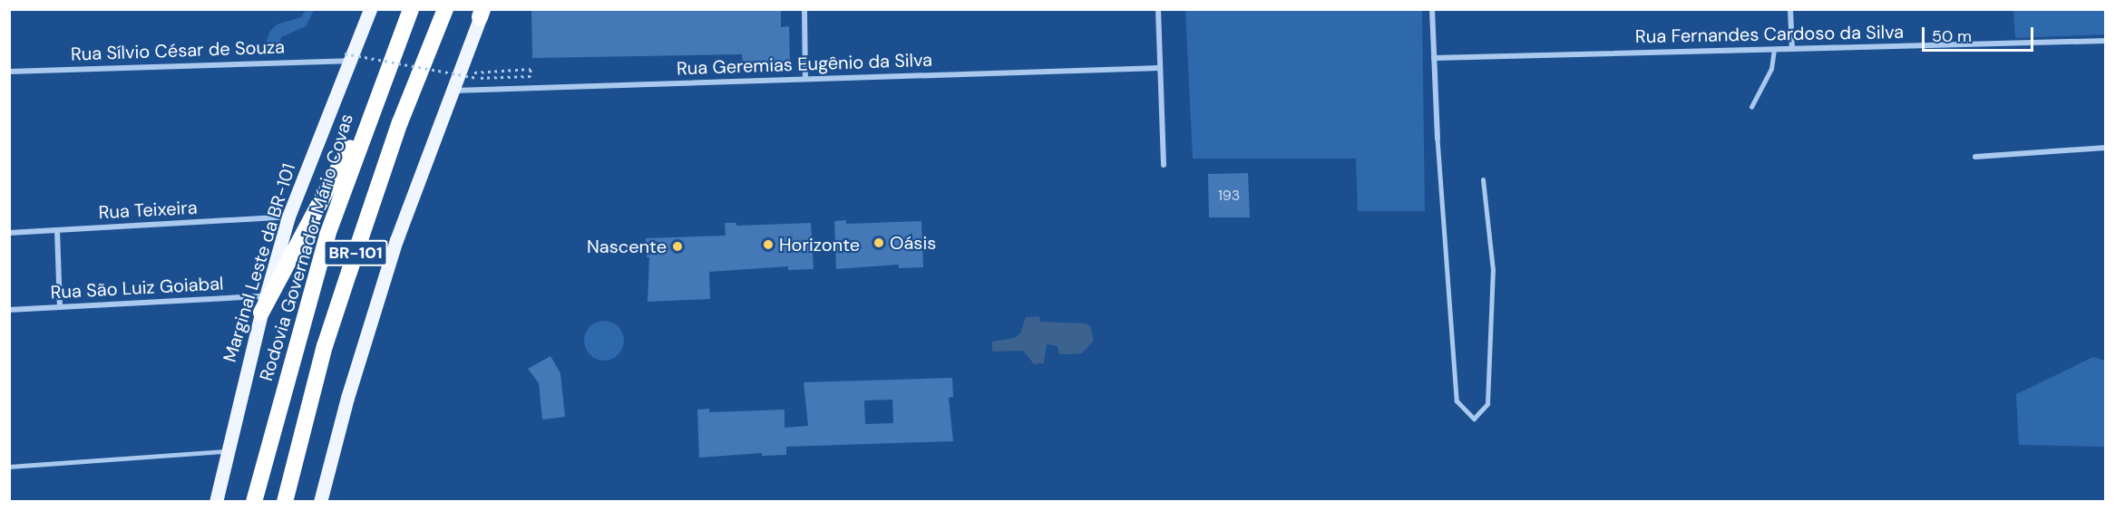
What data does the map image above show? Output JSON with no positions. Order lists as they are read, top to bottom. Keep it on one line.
{"streets":{"highway":["Rodovia Governador Mário Covas","BR-101"],"main road":["Marginal Leste da BR-101"],"street":["Rua Fernandes Cardoso da Silva","Rua Sílvio César de Souza","Rua Geremias Eugênio da Silva","Rua Teixeira","Rua São Luiz Goiabal"]},"crossings":[["Rua Sílvio César de Souza","Marginal Leste da BR-101"],["Rua Teixeira","Marginal Leste da BR-101"],["Marginal Leste da BR-101","Rua São Luiz Goiabal"]],"places":["Oásis","Horizonte","Nascente"],"house_numbers":["193"],"scale_bar":"50 m"}
